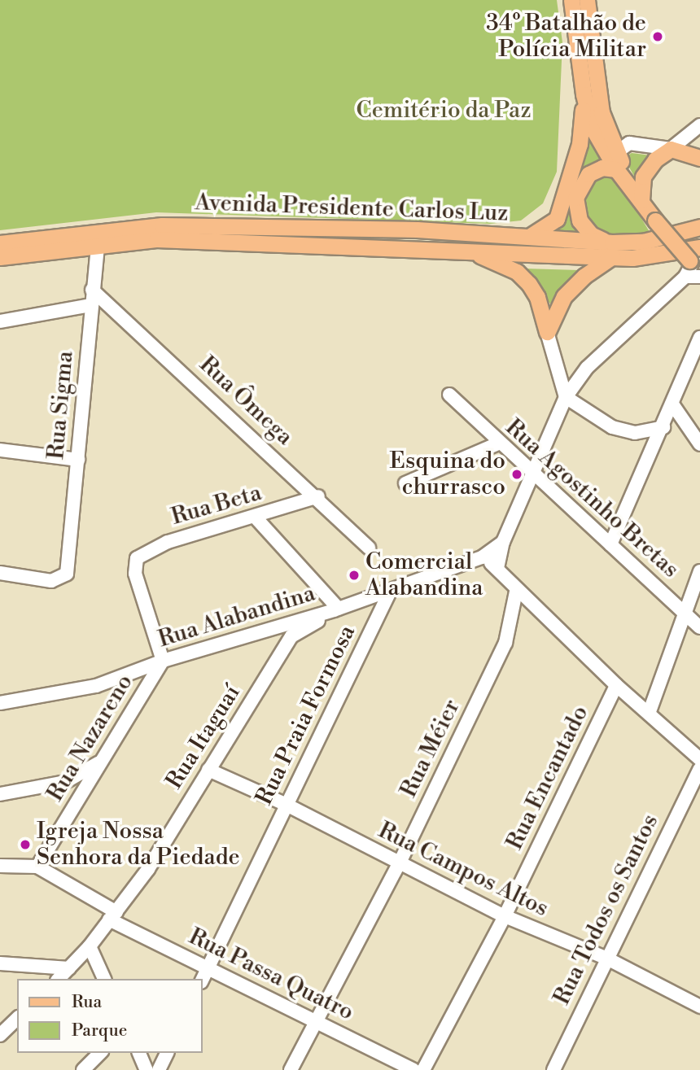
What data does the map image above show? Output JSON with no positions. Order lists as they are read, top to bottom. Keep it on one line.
{"streets":{"main road":["Avenida Presidente Carlos Luz"],"street":["Rua Ômega","Rua Sigma","Rua Agostinho Bretas","Rua Beta","Rua Alabandina","Rua Praia Formosa","Rua Itaguaí","Rua Nazareno","Rua Méier","Rua Encantado","Rua Campos Altos","Rua Todos os Santos","Rua Passa Quatro"]},"crossings":[["Avenida Presidente Carlos Luz","Rua Sigma"],["Rua Ômega","Rua Sigma"],["Rua Ômega","Rua Beta"],["Rua Beta","Rua Alabandina"],["Rua Beta","Rua Nazareno"],["Rua Alabandina","Rua Praia Formosa"],["Rua Alabandina","Rua Itaguaí"],["Rua Alabandina","Rua Nazareno"],["Rua Praia Formosa","Rua Campos Altos"],["Rua Praia Formosa","Rua Passa Quatro"],["Rua Itaguaí","Rua Campos Altos"],["Rua Itaguaí","Rua Passa Quatro"],["Rua Nazareno","Rua Passa Quatro"],["Rua Méier","Rua Campos Altos"],["Rua Méier","Rua Passa Quatro"],["Rua Encantado","Rua Campos Altos"],["Rua Campos Altos","Rua Todos os Santos"]],"parks":["Cemitério da Paz"],"places":["34º Batalhão de Polícia Militar","Esquina do churrasco","Comercial Alabandina","Igreja Nossa Senhora da Piedade"],"legend":["Rua","Parque"]}
